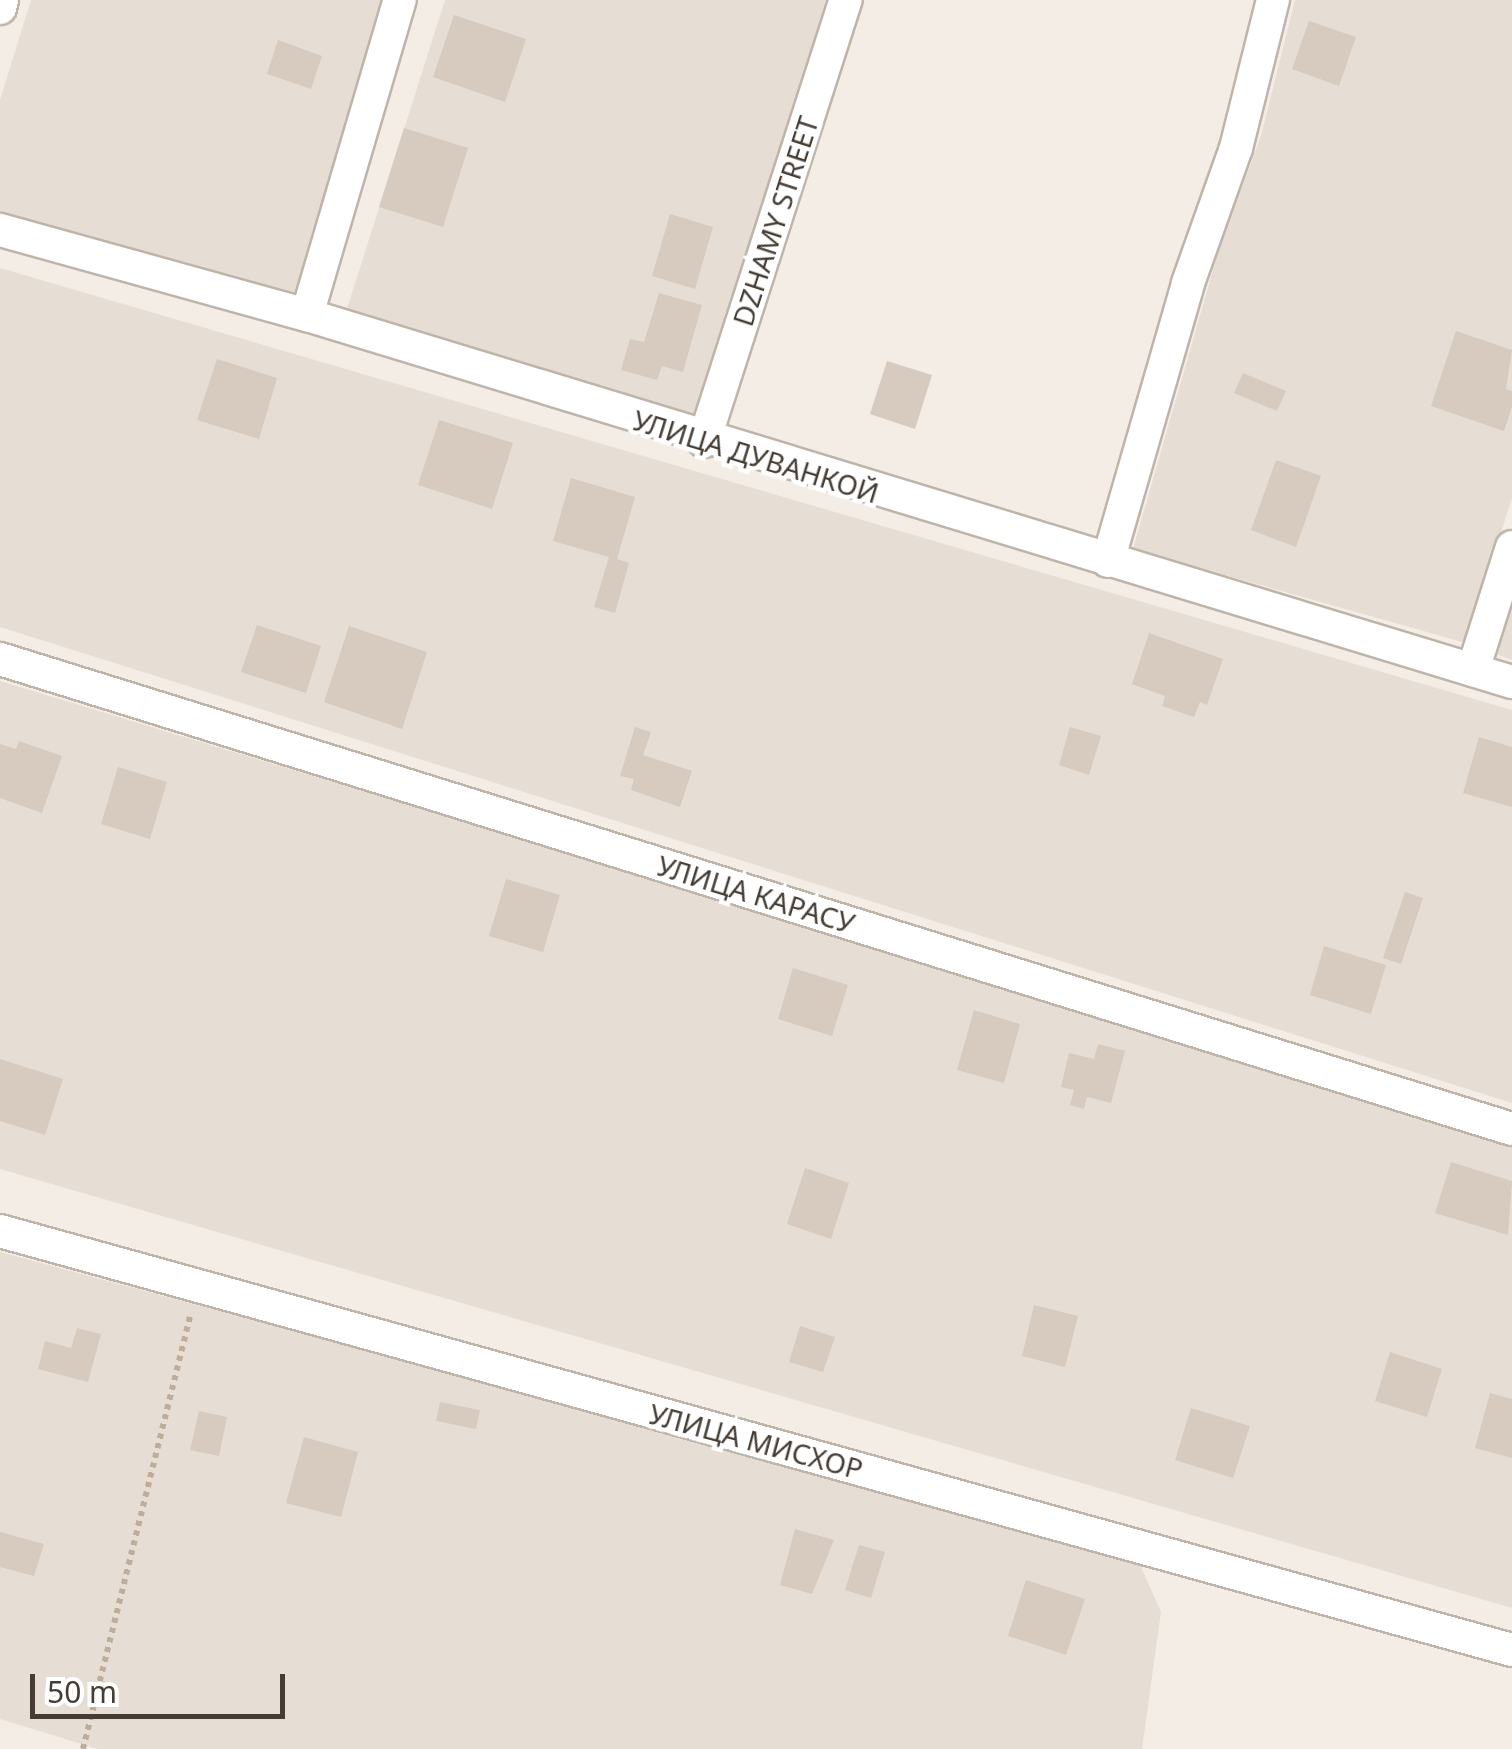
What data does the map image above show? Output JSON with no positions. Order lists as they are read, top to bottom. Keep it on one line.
{"streets":{"street":["DZHAMY STREET","УЛИЦА ДУВАНКОЙ","УЛИЦА КАРАСУ","УЛИЦА МИСХОР"]},"crossings":[["DZHAMY STREET","УЛИЦА ДУВАНКОЙ"]],"scale_bar":"50 m"}
